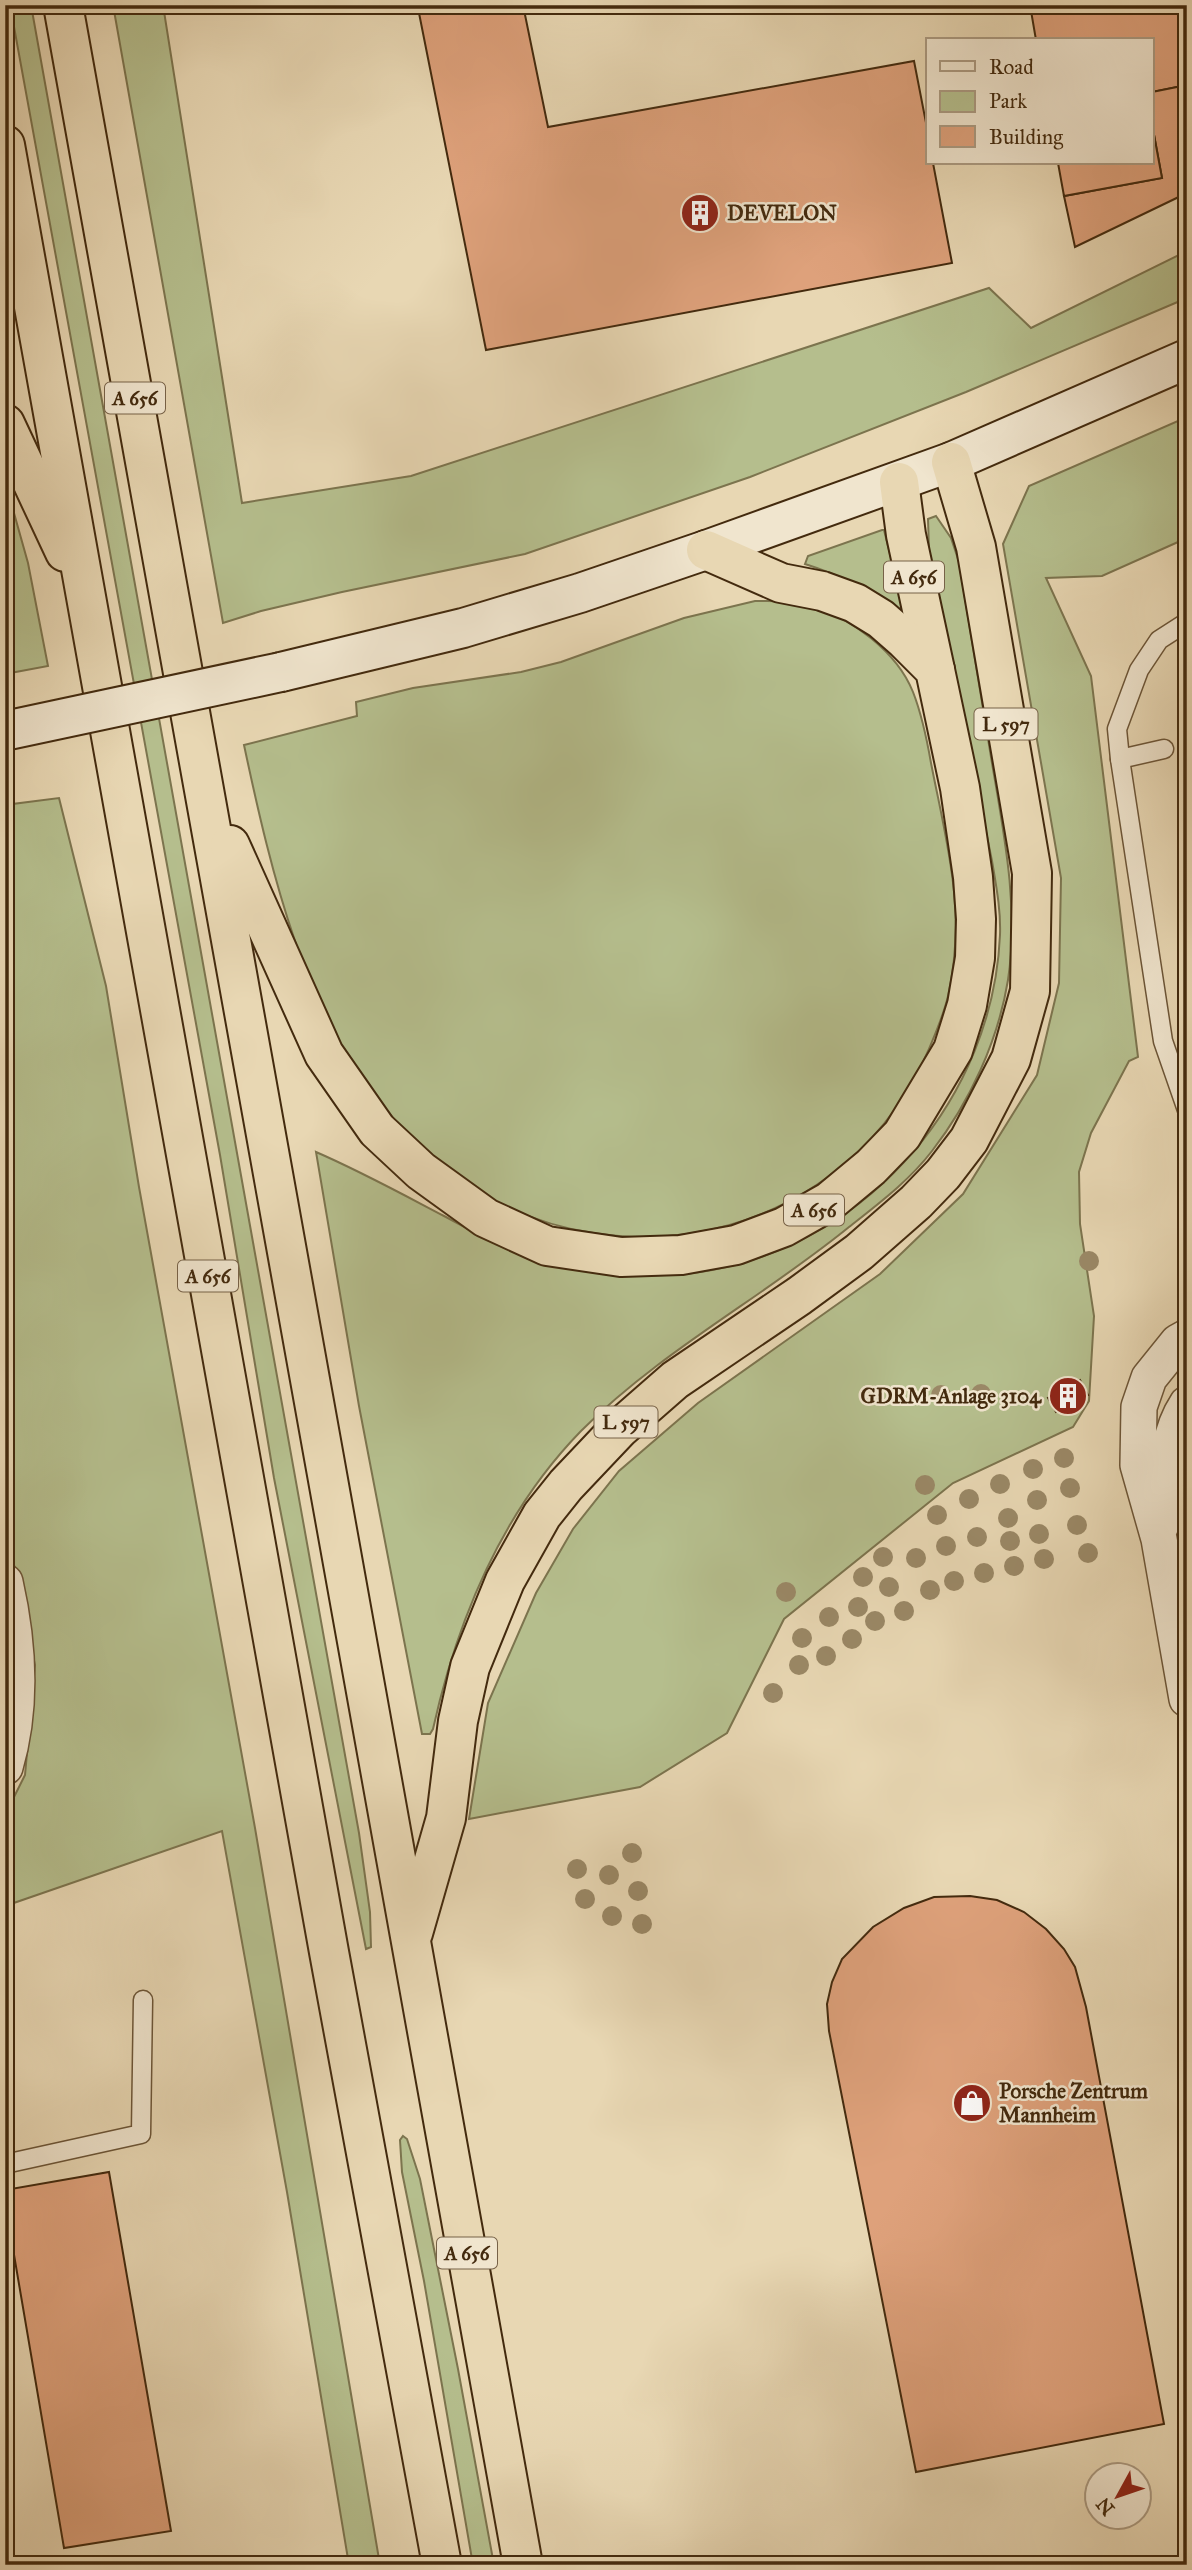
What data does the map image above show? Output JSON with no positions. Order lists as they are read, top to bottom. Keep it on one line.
{"streets":{"highway":["A 656","L 597"]},"crossings":[["A 656","L 597"]],"places":{"building":["DEVELON","GDRM-Anlage 3104"],"shop":["Porsche Zentrum Mannheim"]},"legend":["Road","Park","Building"],"north":"bottom left"}
